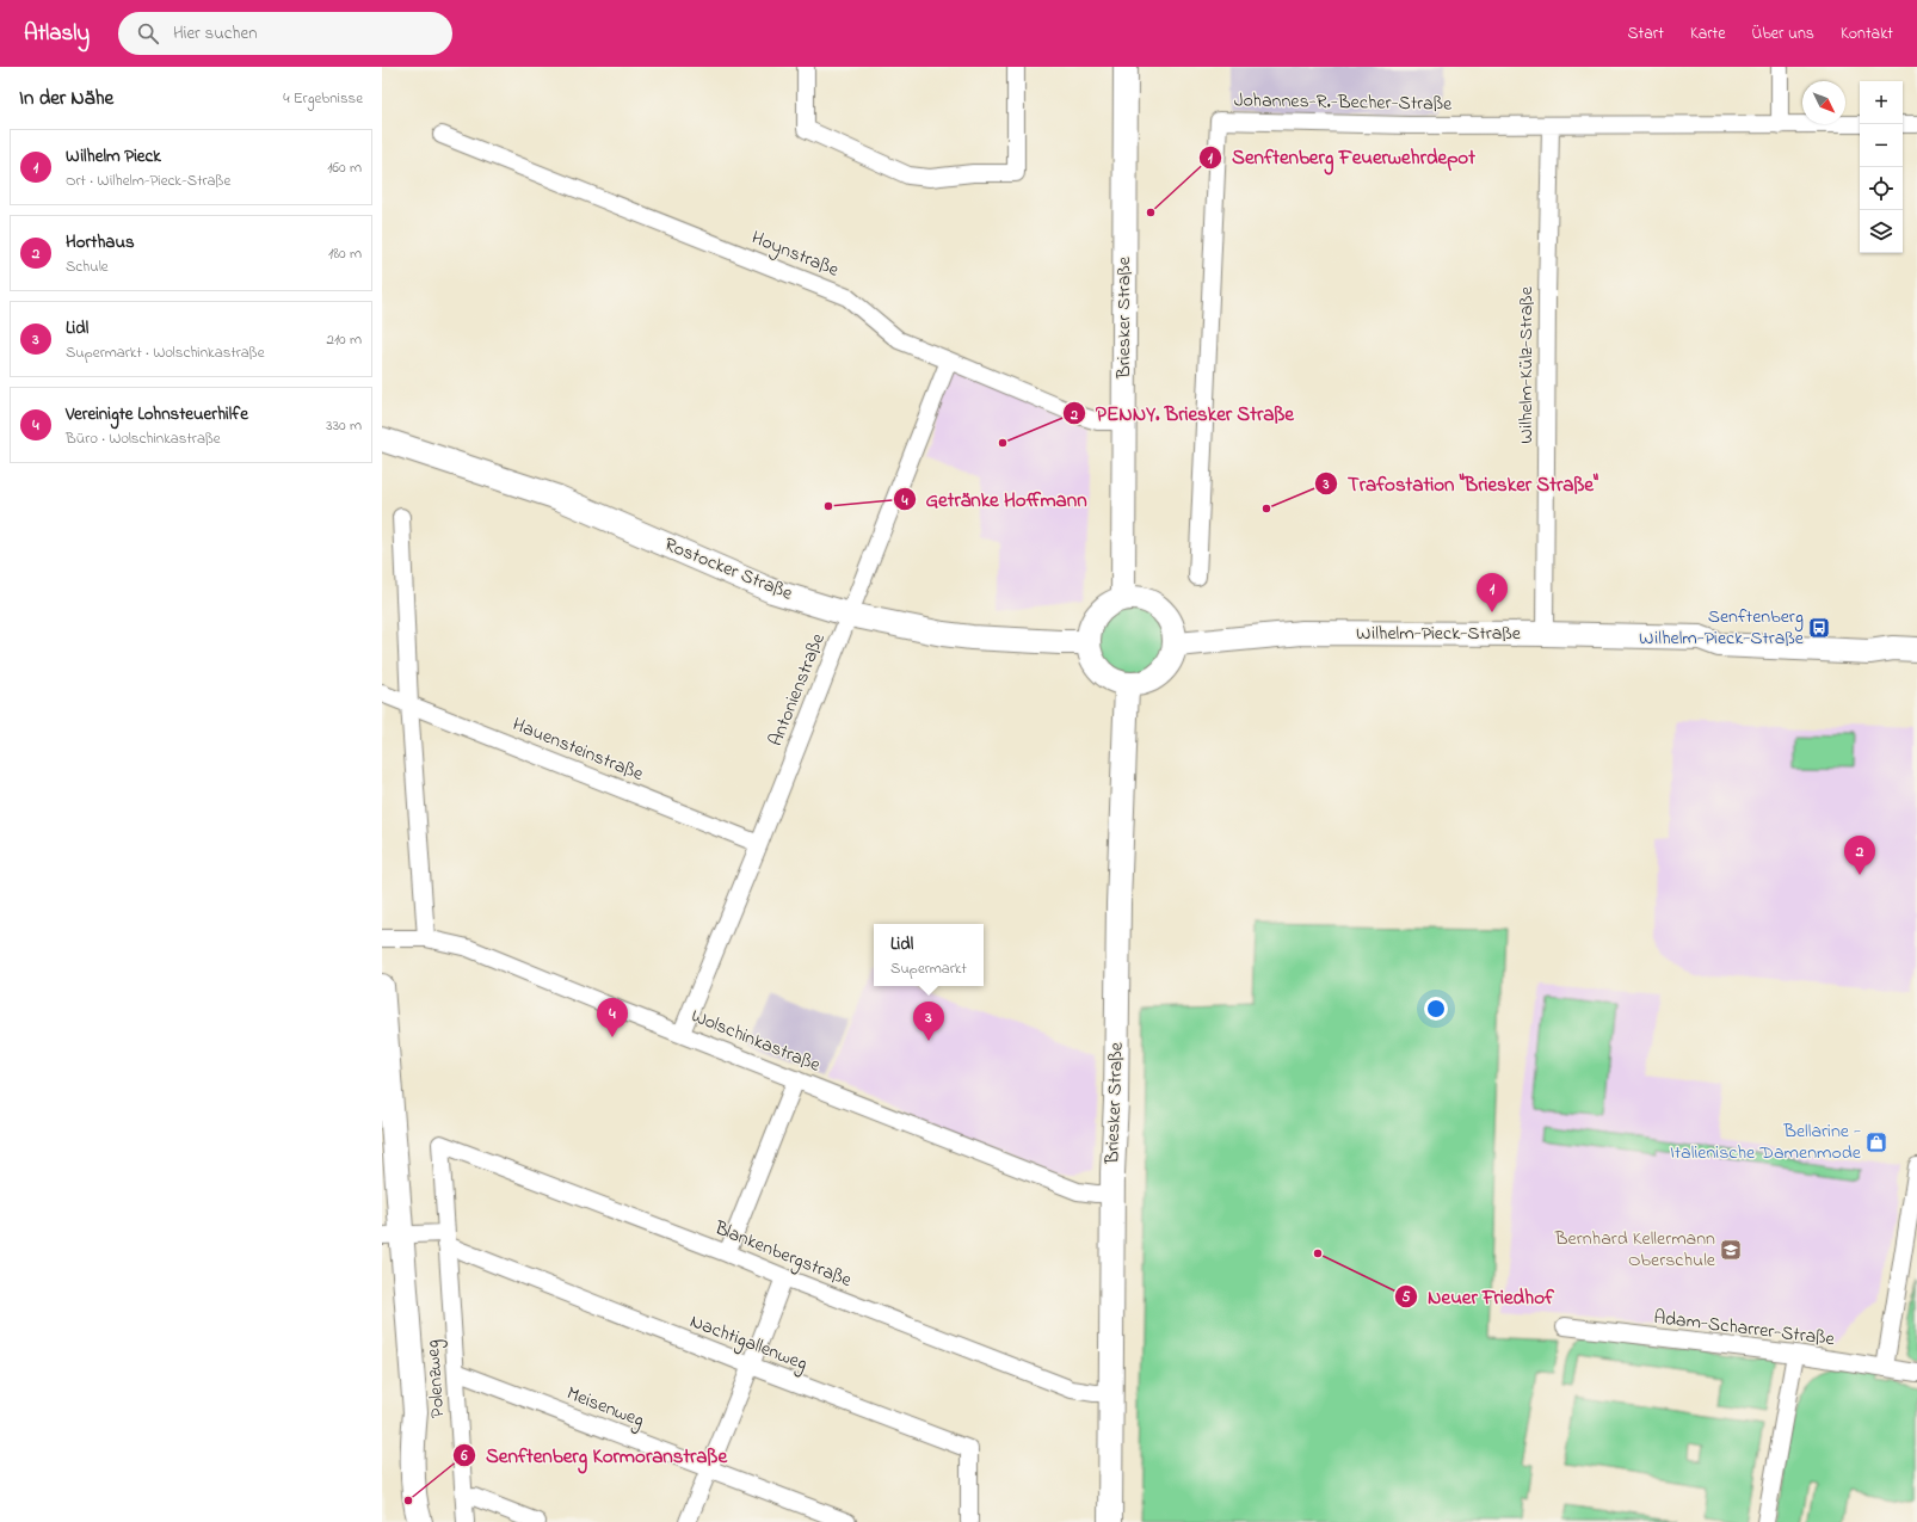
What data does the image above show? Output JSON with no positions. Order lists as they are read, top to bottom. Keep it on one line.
{"streets":{"main road":["Briesker Straße","Rostocker Straße","Wilhelm-Pieck-Straße"],"street":["Johannes-R.-Becher-Straße","Hoynstraße","Wilhelm-Külz-Straße","Antonienstraße","Hauensteinstraße","Wolschinkastraße","Blankenbergstraße","Adam-Scharrer-Straße","Nachtigallenweg","Polenzweg","Meisenweg"]},"crossings":[["Johannes-R.-Becher-Straße","Wilhelm-Külz-Straße"],["Hoynstraße","Briesker Straße"],["Hoynstraße","Antonienstraße"],["Briesker Straße","Rostocker Straße"],["Briesker Straße","Wilhelm-Pieck-Straße"],["Briesker Straße","Wolschinkastraße"],["Briesker Straße","Blankenbergstraße"],["Wilhelm-Külz-Straße","Wilhelm-Pieck-Straße"],["Rostocker Straße","Wilhelm-Pieck-Straße"],["Rostocker Straße","Antonienstraße"],["Antonienstraße","Hauensteinstraße"],["Antonienstraße","Wolschinkastraße"],["Blankenbergstraße","Polenzweg"],["Nachtigallenweg","Polenzweg"],["Polenzweg","Meisenweg"]],"places":{"other":["Senftenberg Feuerwehrdepot","PENNY. Briesker Straße","Getränke Hoffmann","Trafostation \"Briesker Straße\"","Neuer Friedhof","Senftenberg Kormoranstraße"],"bus stop":["Senftenberg Wilhelm-Pieck-Straße"],"shop":["Bellarine - Italienische Damenmode"],"school or university":["Bernhard Kellermann Oberschule"]},"north":"bottom right","page":{"header":"Atlasly","search":"Hier suchen","nav":["Start","Karte","Über uns","Kontakt"],"heading":["In der Nähe","4 Ergebnisse"],"map_buttons":["+","−"],"list":[{"mark":"1","name":"Wilhelm Pieck","note":"Ort · Wilhelm-Pieck-Straße","value":"160 m"},{"mark":"2","name":"Horthaus","note":"Schule","value":"180 m"},{"mark":"3","name":"Lidl","note":"Supermarkt · Wolschinkastraße","value":"210 m"},{"mark":"4","name":"Vereinigte Lohnsteuerhilfe","note":"Büro · Wolschinkastraße","value":"330 m"}],"pins":["1","2","4","3"],"popup":["Lidl","Supermarkt"]}}
